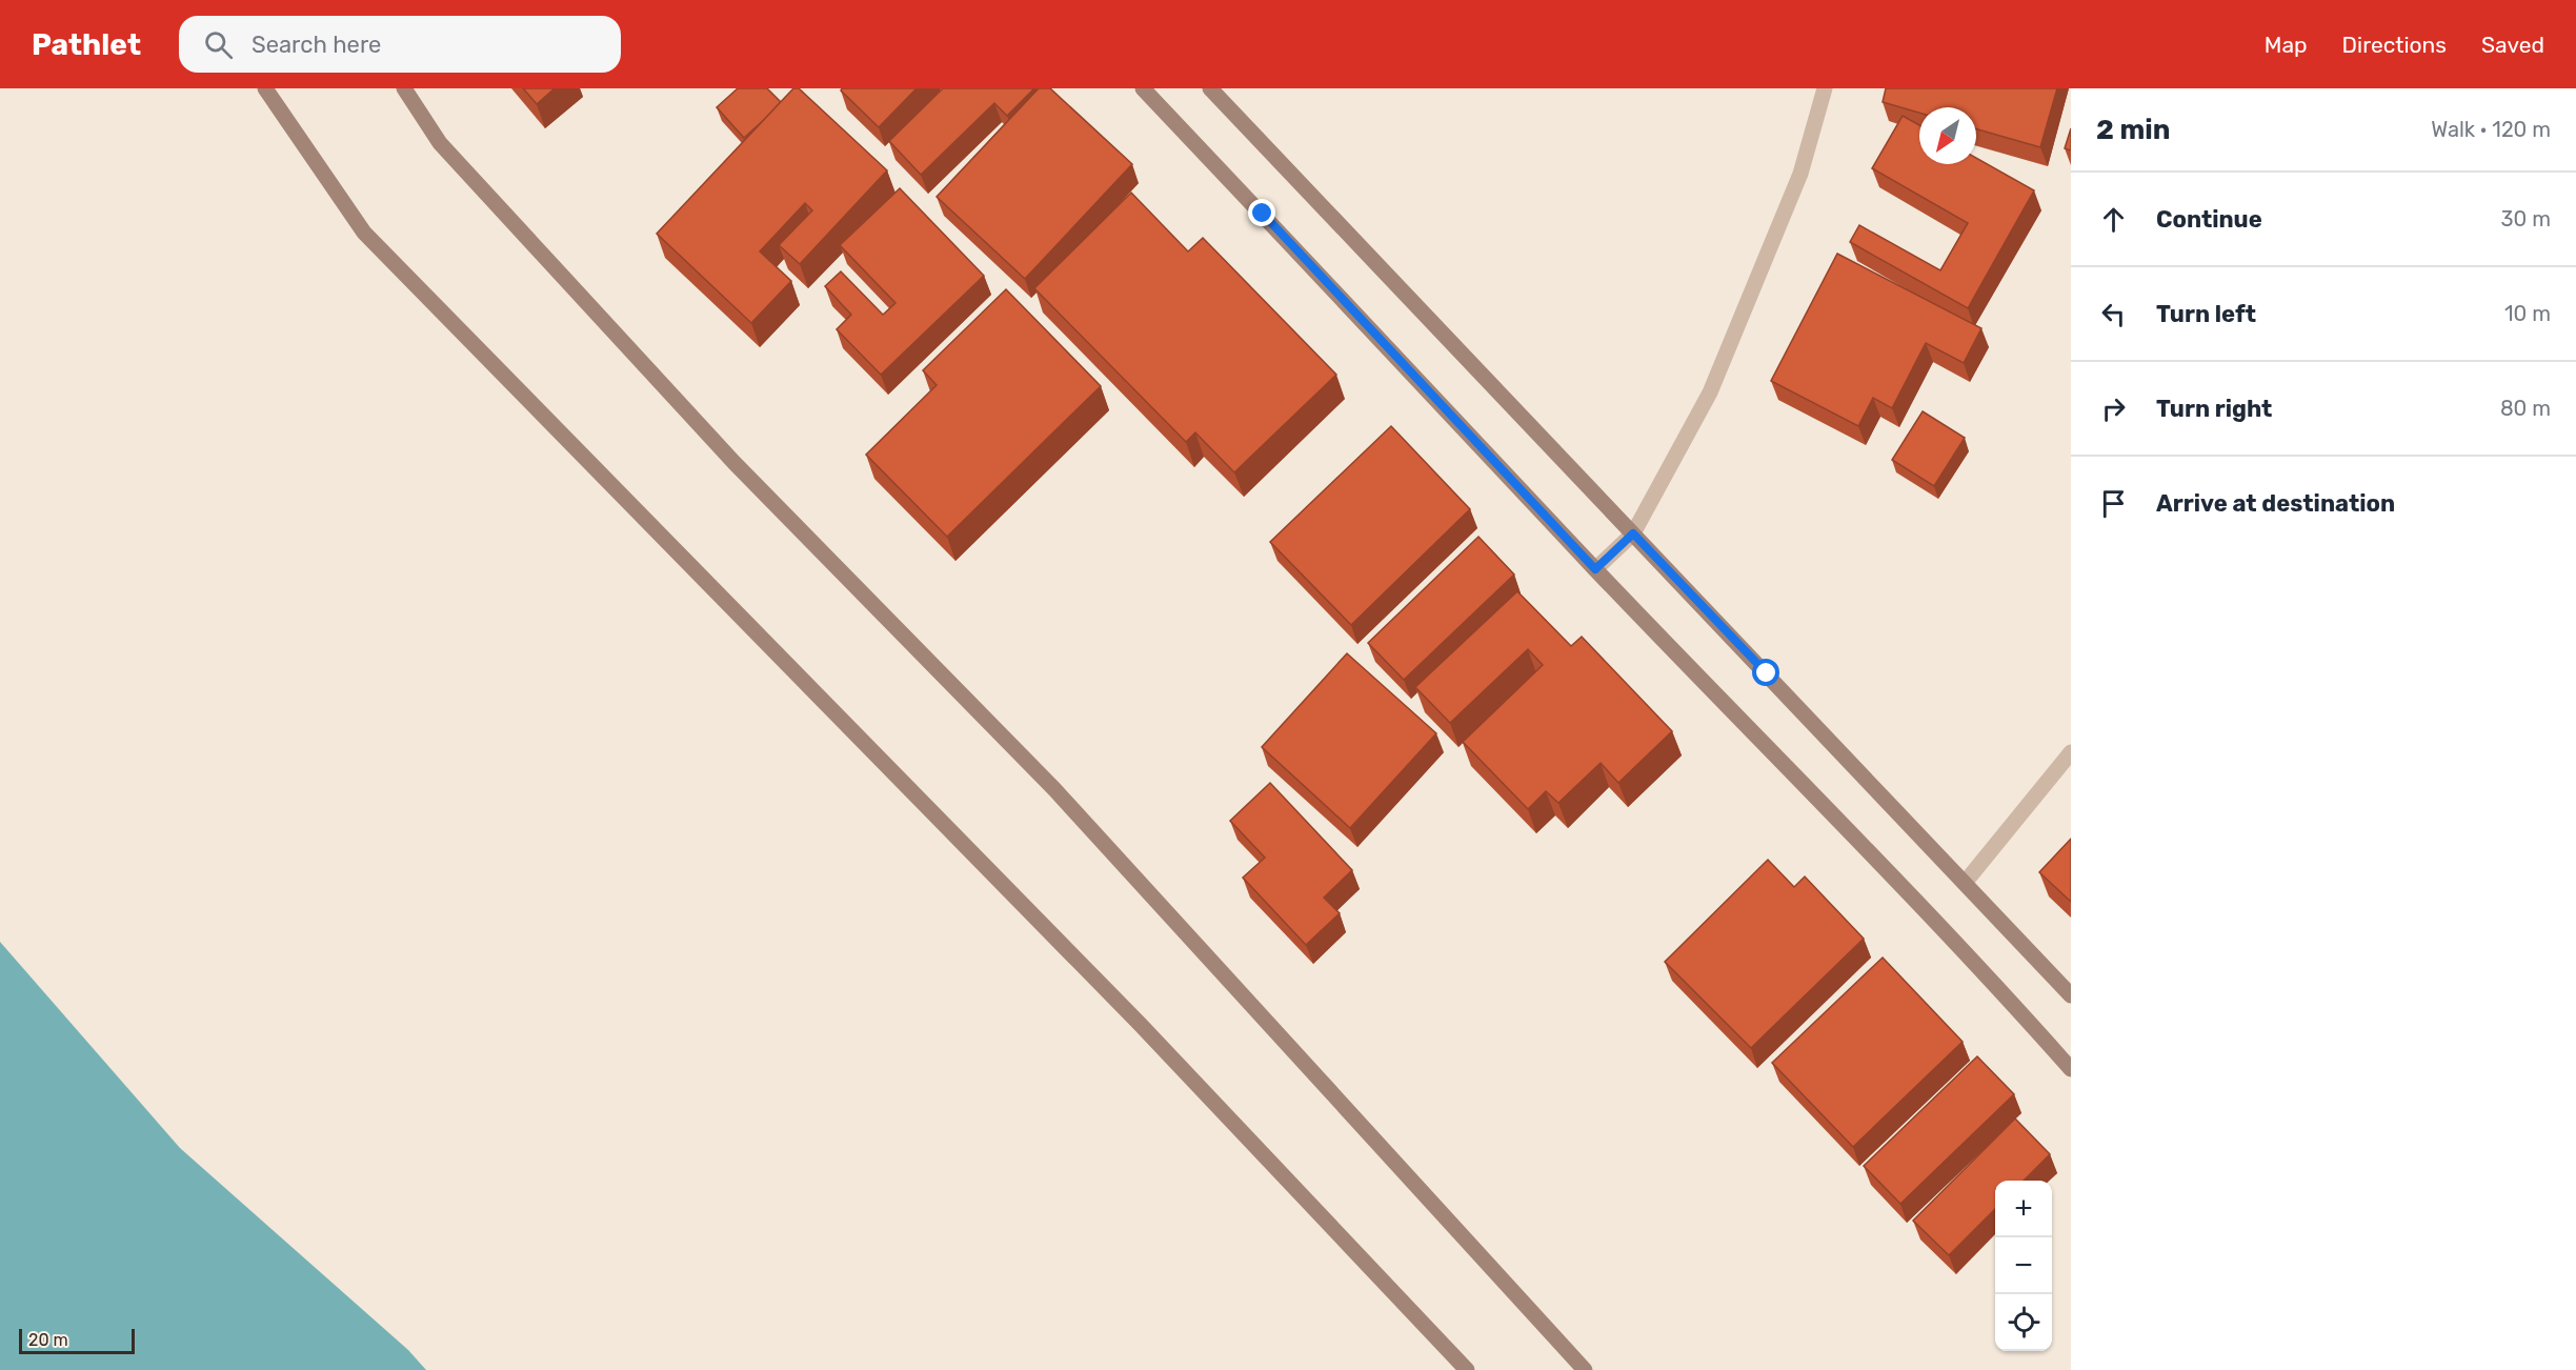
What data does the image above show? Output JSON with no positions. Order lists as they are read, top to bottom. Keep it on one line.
{"scale_bar":"20 m","north":"bottom left","page":{"header":"Pathlet","search":"Search here","nav":["Map","Directions","Saved"],"heading":["2 min","Walk · 120 m"],"list":[["Continue","30 m"],["Turn left","10 m"],["Turn right","80 m"],"Arrive at destination"],"map_buttons":["+","−"],"scale":"20 m"}}
